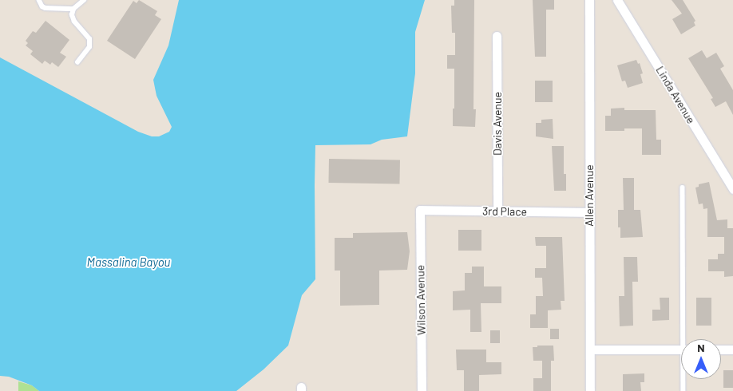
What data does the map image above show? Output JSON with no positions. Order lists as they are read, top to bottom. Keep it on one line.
{"streets":{"street":["Linda Avenue","Davis Avenue","Allen Avenue","3rd Place","Wilson Avenue"]},"crossings":[["Davis Avenue","3rd Place"],["Allen Avenue","3rd Place"],["3rd Place","Wilson Avenue"]],"water":["Massalina Bayou"],"north":"top"}
